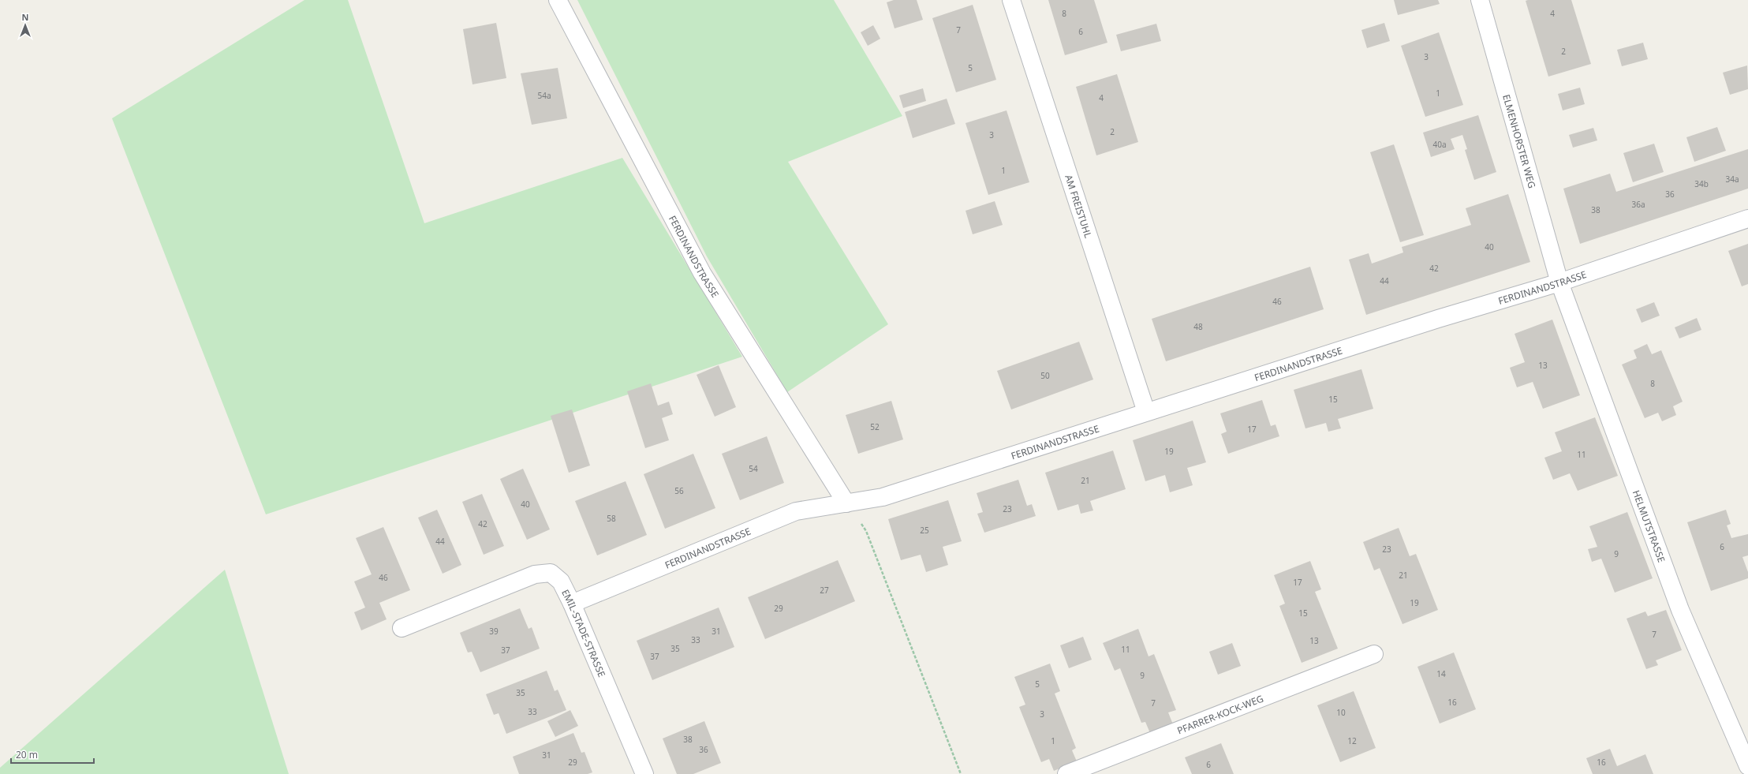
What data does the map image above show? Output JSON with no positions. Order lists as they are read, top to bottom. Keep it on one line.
{"streets":{"street":["ELMENHORSTER WEG","AM FREISTUHL","FERDINANDSTRASSE","HELMUTSTRASSE","EMIL-STADE-STRASSE","PFARRER-KOCK-WEG"]},"crossings":[["ELMENHORSTER WEG","FERDINANDSTRASSE"],["ELMENHORSTER WEG","HELMUTSTRASSE"],["AM FREISTUHL","FERDINANDSTRASSE"],["FERDINANDSTRASSE","HELMUTSTRASSE"],["FERDINANDSTRASSE","EMIL-STADE-STRASSE"]],"house_numbers":["8","4","7","6","2","3","5","1","54a","4","2","3","40a","1","34a","34b","36","36a","38","40","42","44","46","48","13","50","8","15","52","17","19","11","54","21","56","40","23","58","42","25","44","6","23","9","21","46","17","27","19","29","15","39","31","7","33","13","35","11","37","37","14","9","5","35","16","7","33","10","3","38","1","12","36","31","29","16","6"],"scale_bar":"20 m","north":"top"}
